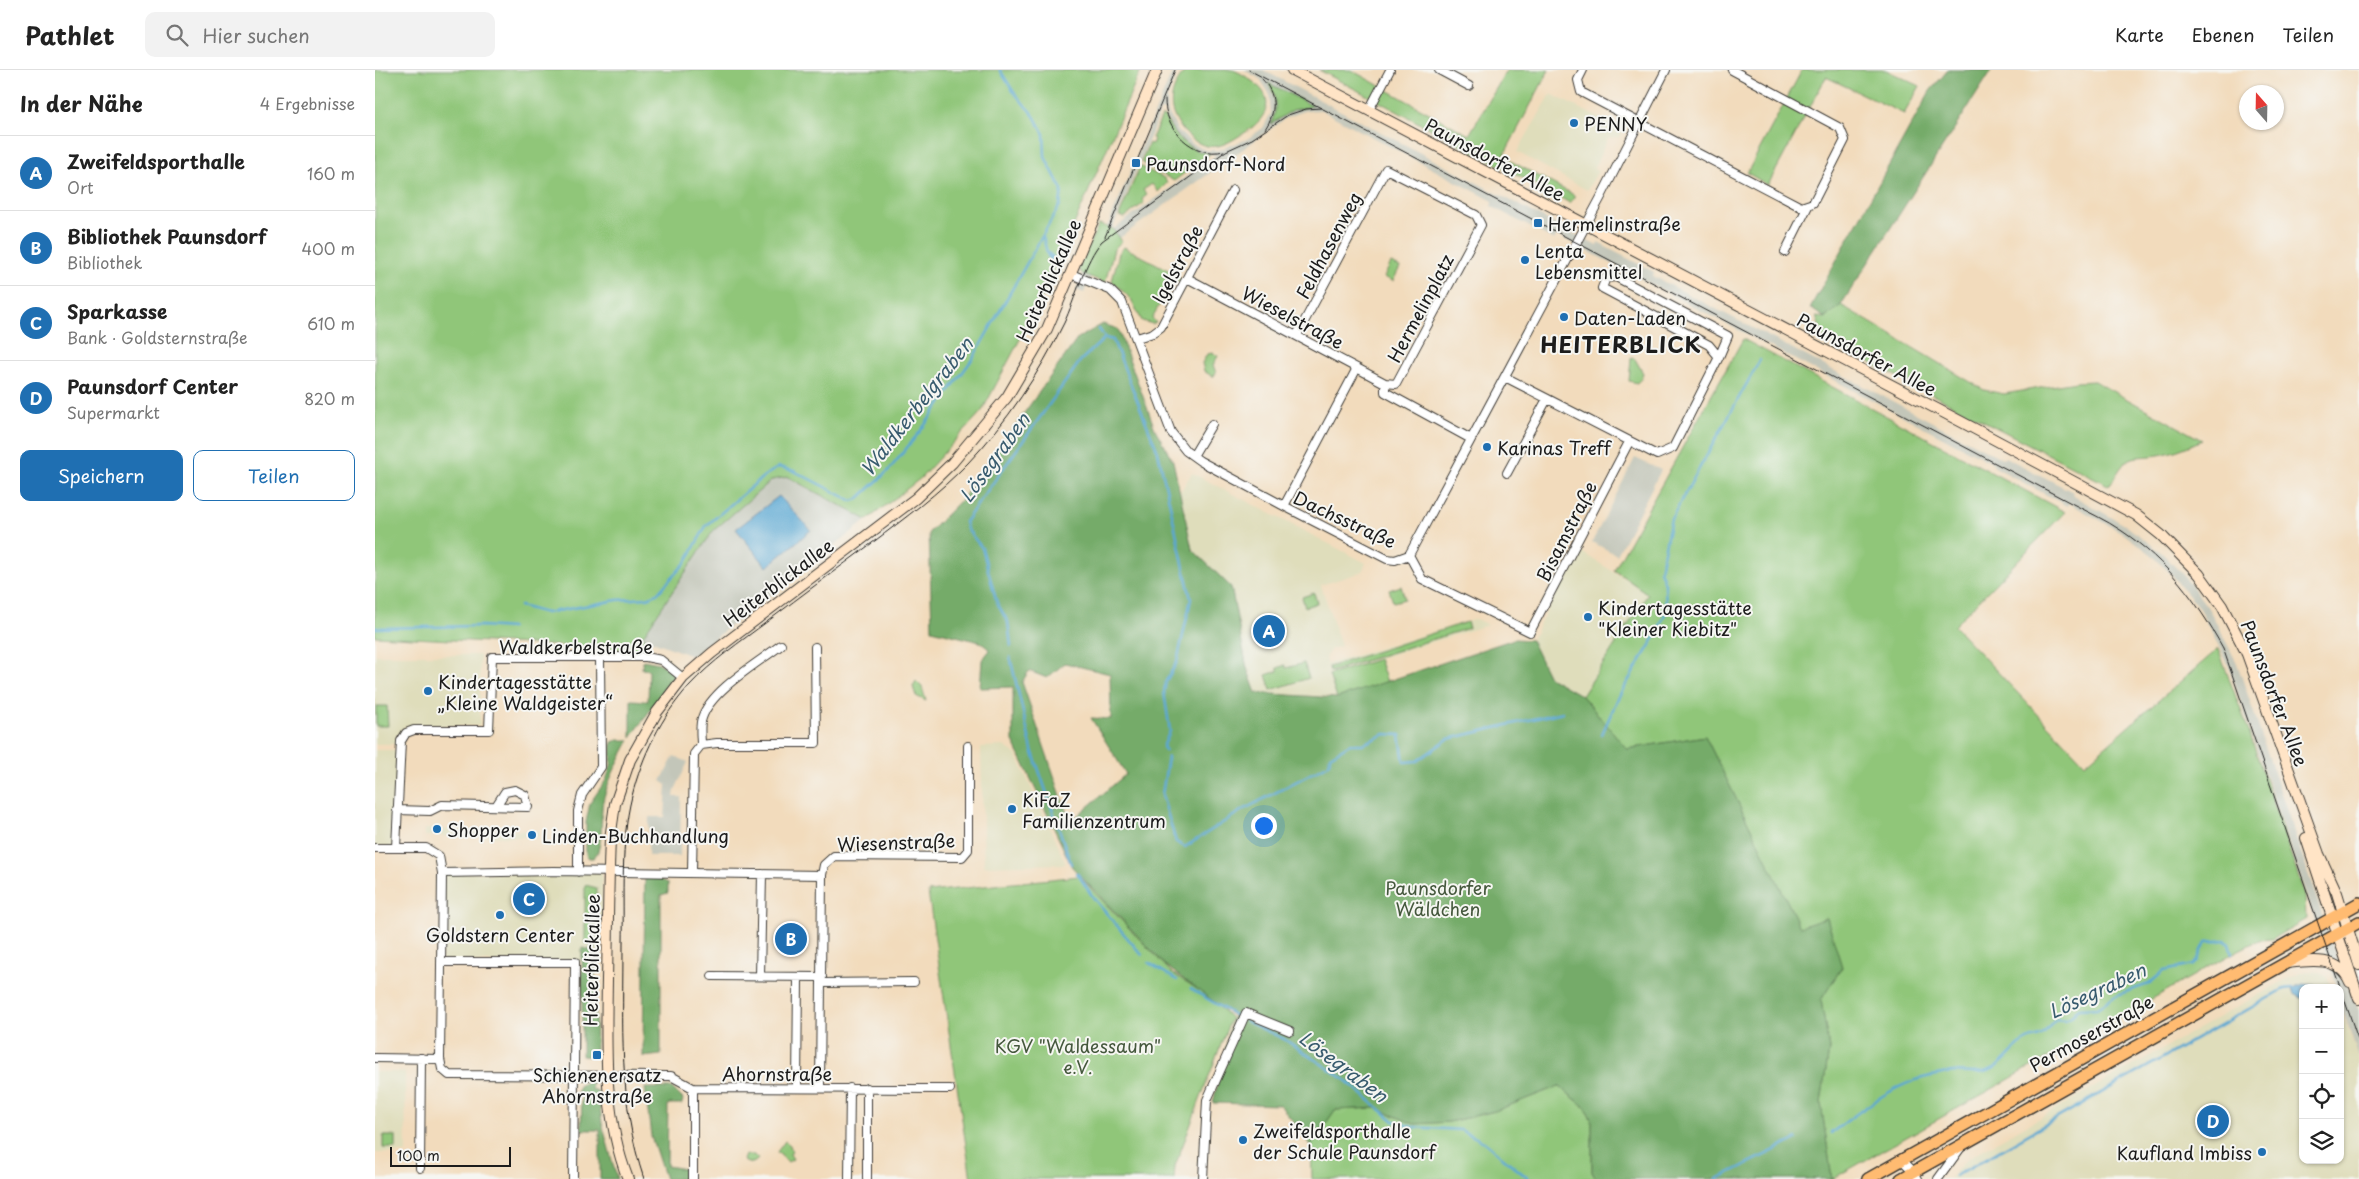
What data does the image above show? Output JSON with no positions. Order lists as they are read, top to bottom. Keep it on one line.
{"streets":{"main road":["Paunsdorfer Allee","Heiterblickallee","Permoserstraße"],"street":["Feldhasenweg","Igelstraße","Hermelinplatz","Wieselstraße","Dachsstraße","Bisamstraße","Waldkerbelstraße","Wiesenstraße","Ahornstraße"]},"crossings":[["Paunsdorfer Allee","Permoserstraße"],["Feldhasenweg","Hermelinplatz"],["Feldhasenweg","Wieselstraße"],["Igelstraße","Wieselstraße"],["Igelstraße","Dachsstraße"],["Heiterblickallee","Dachsstraße"],["Heiterblickallee","Waldkerbelstraße"],["Heiterblickallee","Wiesenstraße"],["Heiterblickallee","Ahornstraße"],["Hermelinplatz","Wieselstraße"],["Dachsstraße","Bisamstraße"]],"districts":["HEITERBLICK"],"water":["Waldkerbelgraben","Lösegraben"],"parks":["Paunsdorfer Wäldchen","KGV \"Waldessaum\" e.V."],"places":{"other":["PENNY","Lenta Lebensmittel","Daten-Laden","Karinas Treff","Kindertagesstätte \"Kleiner Kiebitz\"","Kindertagesstätte „Kleine Waldgeister“","KiFaZ Familienzentrum","Shopper","Linden-Buchhandlung","Goldstern Center","Zweifeldsporthalle der Schule Paunsdorf","Kaufland Imbiss"],"transit":["Paunsdorf-Nord","Hermelinstraße","Schienenersatz Ahornstraße"]},"scale_bar":"100 m","north":"top","page":{"header":"Pathlet","search":"Hier suchen","nav":["Karte","Ebenen","Teilen"],"heading":["In der Nähe","4 Ergebnisse"],"list":[{"mark":"A","name":"Zweifeldsporthalle","note":"Ort","value":"160 m"},{"mark":"B","name":"Bibliothek Paunsdorf","note":"Bibliothek","value":"400 m"},{"mark":"C","name":"Sparkasse","note":"Bank · Goldsternstraße","value":"610 m"},{"mark":"D","name":"Paunsdorf Center","note":"Supermarkt","value":"820 m"}],"buttons":["Speichern","Teilen"],"pins":["A","C","B","D"],"map_buttons":["+","−"],"scale":"100 m"}}
